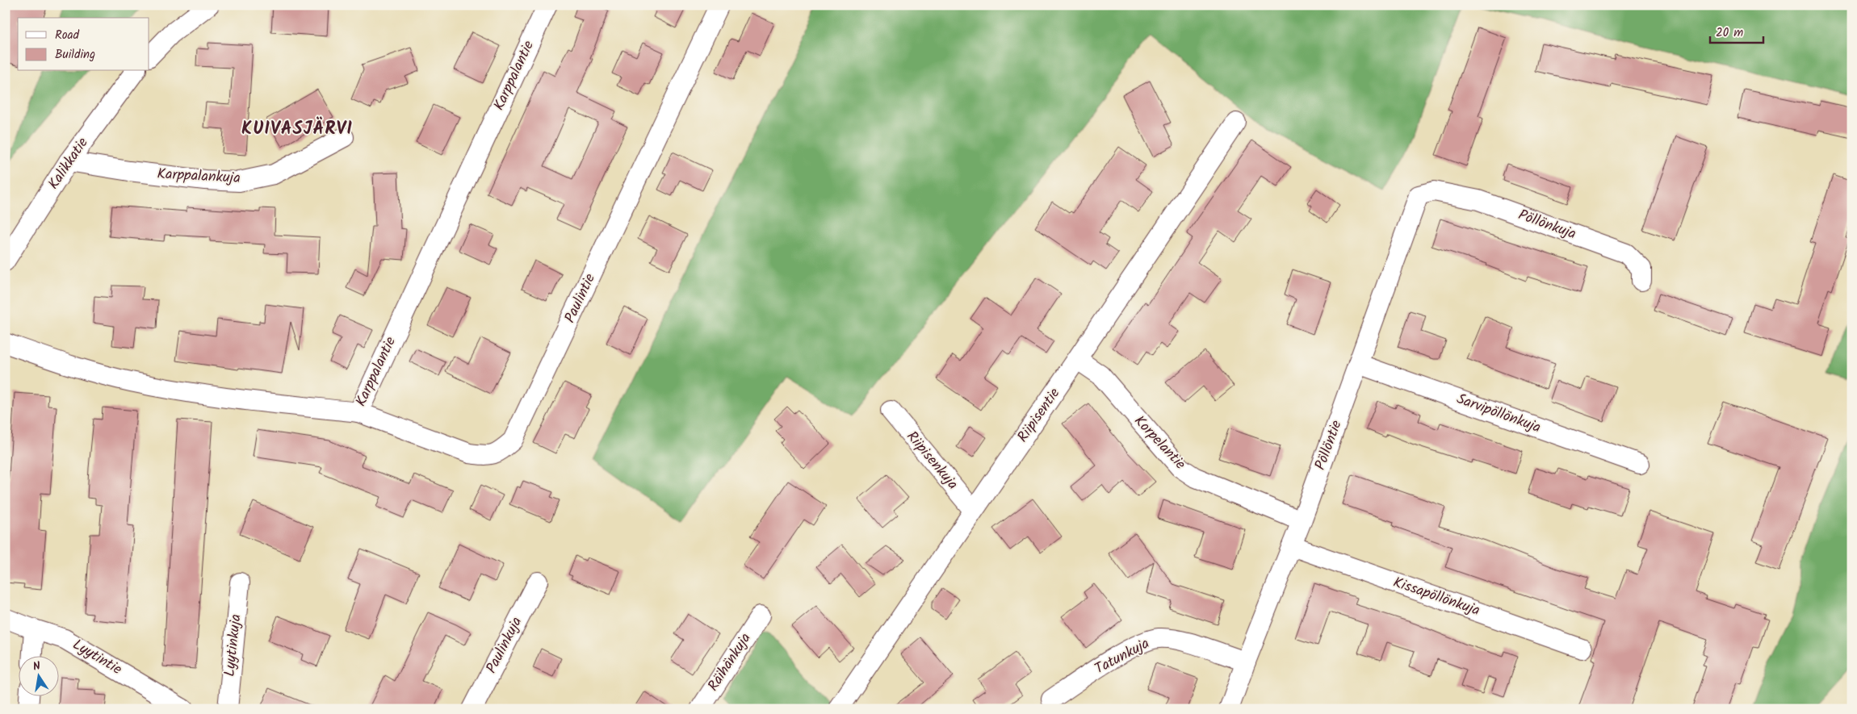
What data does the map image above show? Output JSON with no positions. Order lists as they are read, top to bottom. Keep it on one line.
{"streets":{"street":["Karppalantie","Kalikkatie","Karppalankuja","Pöllönkuja","Paulintie","Sarvipöllönkuja","Riipisentie","Korpelantie","Pöllöntie","Riipisenkuja","Kissapöllönkuja","Lyytinkuja","Paulinkuja","Tatunkuja","Lyytintie","Räihänkuja"]},"crossings":[["Karppalantie","Paulintie"],["Kalikkatie","Karppalankuja"],["Pöllönkuja","Pöllöntie"],["Sarvipöllönkuja","Pöllöntie"],["Riipisentie","Korpelantie"],["Riipisentie","Riipisenkuja"],["Korpelantie","Pöllöntie"],["Pöllöntie","Kissapöllönkuja"],["Pöllöntie","Tatunkuja"]],"districts":["KUIVASJÄRVI"],"legend":["Road","Building"],"scale_bar":"20 m","north":"top"}
